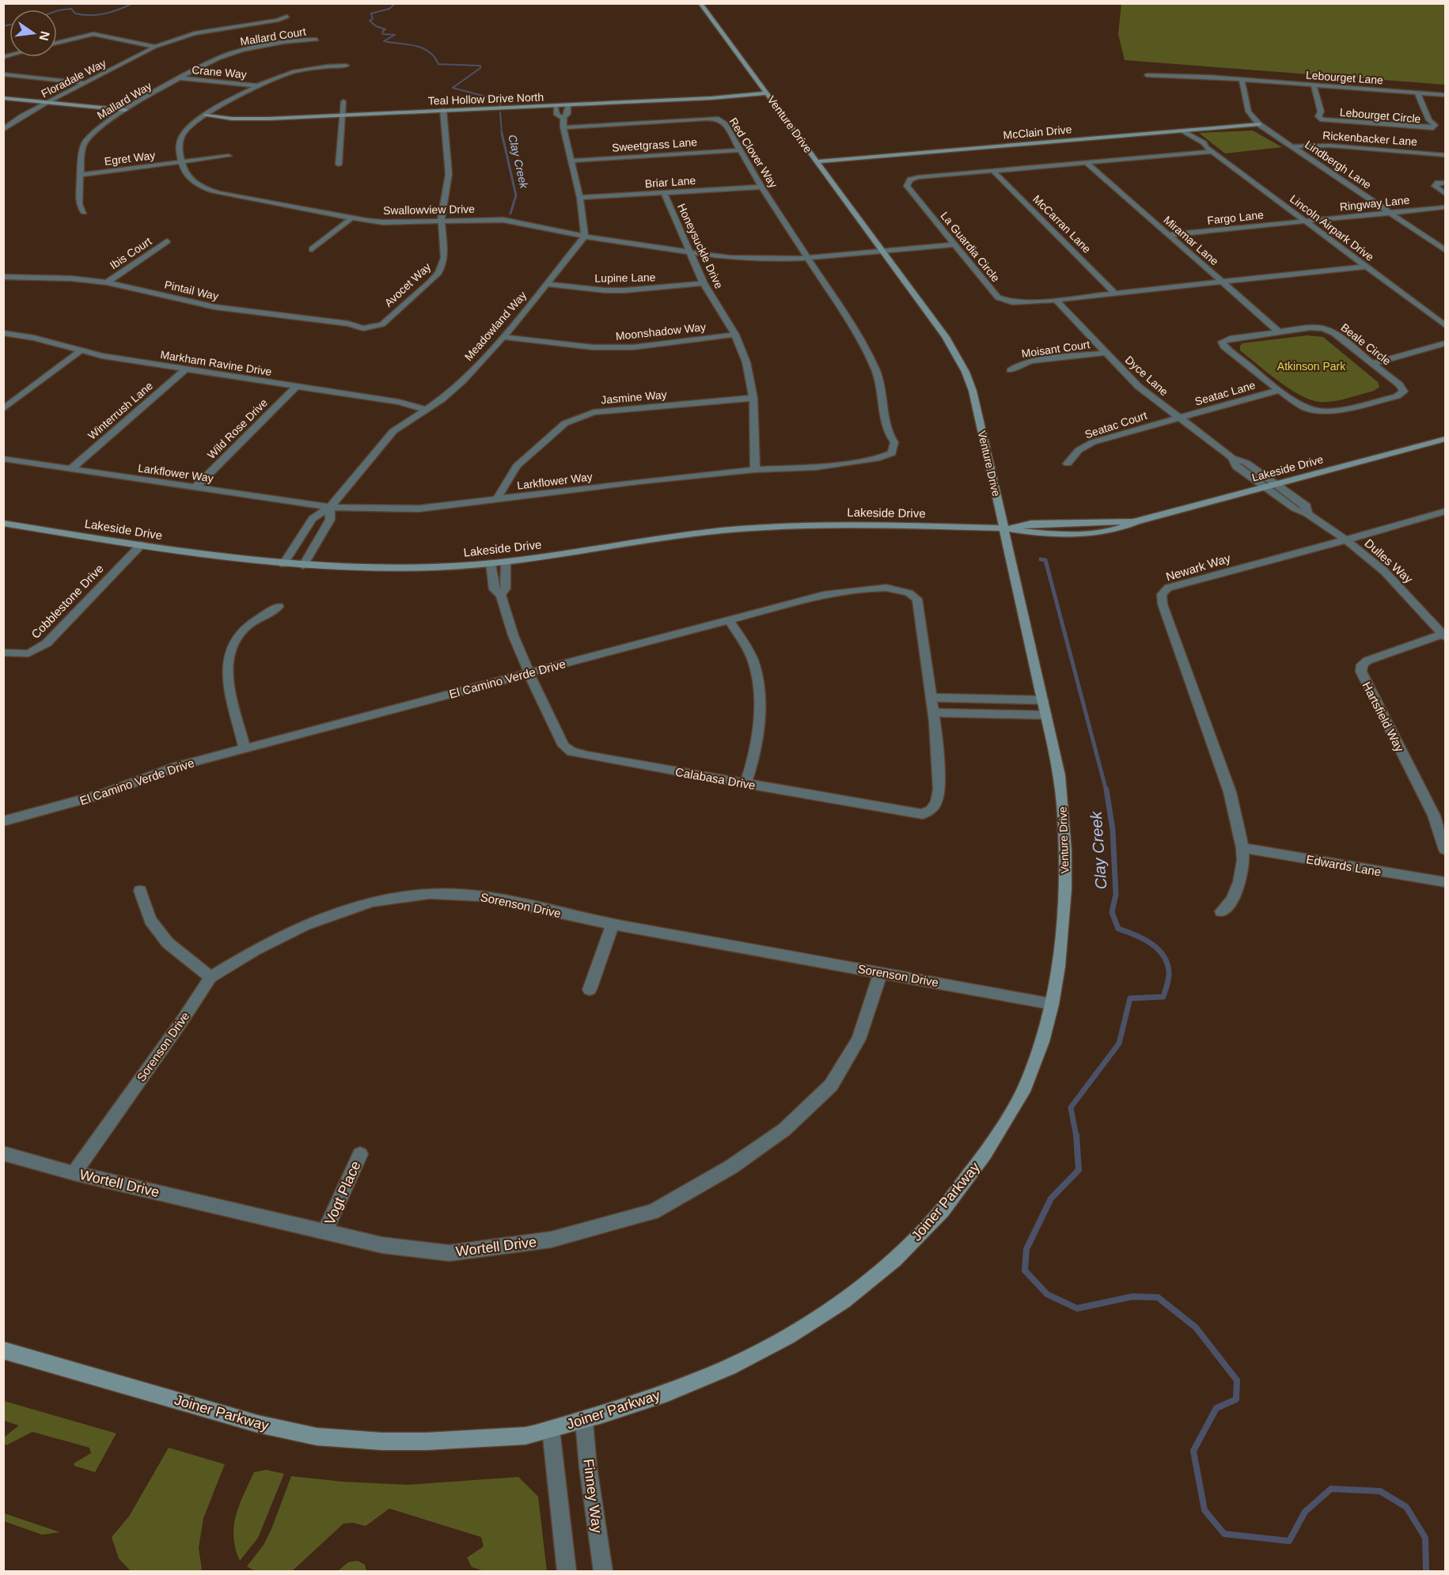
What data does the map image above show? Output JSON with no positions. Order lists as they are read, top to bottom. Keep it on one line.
{"streets":{"street":["Mallard Court","Crane Way","Lebourget Lane","Floradale Way","Teal Hollow Drive North","Mallard Way","Lebourget Circle","Venture Drive","McClain Drive","Rickenbacker Lane","Sweetgrass Lane","Red Clover Way","Egret Way","Lindbergh Lane","Briar Lane","Ringway Lane","Swallowview Drive","Fargo Lane","McCarran Lane","Lincoln Airpark Drive","Miramar Lane","Honeysuckle Drive","La Guardia Circle","Ibis Court","Lupine Lane","Avocet Way","Pintail Way","Meadowland Way","Moonshadow Way","Beale Circle","Moisant Court","Markham Ravine Drive","Dyce Lane","Seatac Lane","Jasmine Way","Winterrush Lane","Seatac Court","Wild Rose Drive","Lakeside Drive","Larkflower Way","Dulles Way","Newark Way","Cobblestone Drive","El Camino Verde Drive","Hartsfield Way","Calabasa Drive","Edwards Lane","Sorenson Drive","Wortell Drive","Vogt Place","Joiner Parkway","Finney Way"]},"crossings":[["Mallard Court","Crane Way"],["Mallard Court","Mallard Way"],["Crane Way","Mallard Way"],["Lebourget Lane","Lebourget Circle"],["Lebourget Lane","Lindbergh Lane"],["Teal Hollow Drive North","Venture Drive"],["Teal Hollow Drive North","Avocet Way"],["Mallard Way","Egret Way"],["Venture Drive","McClain Drive"],["Venture Drive","Swallowview Drive"],["Venture Drive","Lakeside Drive"],["Venture Drive","Sorenson Drive"],["Venture Drive","Joiner Parkway"],["McClain Drive","Lindbergh Lane"],["McClain Drive","Lincoln Airpark Drive"],["Rickenbacker Lane","Lindbergh Lane"],["Sweetgrass Lane","Red Clover Way"],["Red Clover Way","Briar Lane"],["Red Clover Way","Swallowview Drive"],["Red Clover Way","Larkflower Way"],["Egret Way","Swallowview Drive"],["Lindbergh Lane","Ringway Lane"],["Briar Lane","Honeysuckle Drive"],["Ringway Lane","Fargo Lane"],["Ringway Lane","Lincoln Airpark Drive"],["Swallowview Drive","Honeysuckle Drive"],["Swallowview Drive","La Guardia Circle"],["Swallowview Drive","Avocet Way"],["Swallowview Drive","Meadowland Way"],["Swallowview Drive","Larkflower Way"],["Fargo Lane","Lincoln Airpark Drive"],["Fargo Lane","Miramar Lane"],["McCarran Lane","La Guardia Circle"],["Lincoln Airpark Drive","La Guardia Circle"],["Miramar Lane","La Guardia Circle"],["Miramar Lane","Beale Circle"],["Honeysuckle Drive","Lupine Lane"],["Honeysuckle Drive","Moonshadow Way"],["Honeysuckle Drive","Jasmine Way"],["Honeysuckle Drive","Larkflower Way"],["La Guardia Circle","Dyce Lane"],["Ibis Court","Pintail Way"],["Lupine Lane","Meadowland Way"],["Avocet Way","Pintail Way"],["Meadowland Way","Moonshadow Way"],["Meadowland Way","Markham Ravine Drive"],["Meadowland Way","Lakeside Drive"],["Meadowland Way","Larkflower Way"],["Beale Circle","Seatac Lane"],["Moisant Court","Dyce Lane"],["Markham Ravine Drive","Winterrush Lane"],["Markham Ravine Drive","Wild Rose Drive"],["Dyce Lane","Seatac Lane"],["Dyce Lane","Seatac Court"],["Dyce Lane","Lakeside Drive"],["Dyce Lane","Dulles Way"],["Seatac Lane","Seatac Court"],["Jasmine Way","Larkflower Way"],["Winterrush Lane","Larkflower Way"],["Wild Rose Drive","Larkflower Way"],["Lakeside Drive","Dulles Way"],["Lakeside Drive","Cobblestone Drive"],["Lakeside Drive","Calabasa Drive"],["Dulles Way","Newark Way"],["Dulles Way","Hartsfield Way"],["Newark Way","Edwards Lane"],["El Camino Verde Drive","Calabasa Drive"],["Sorenson Drive","Wortell Drive"],["Sorenson Drive","Joiner Parkway"],["Wortell Drive","Vogt Place"],["Joiner Parkway","Finney Way"]],"water":["Clay Creek"],"parks":["Atkinson Park"],"north":"right"}
